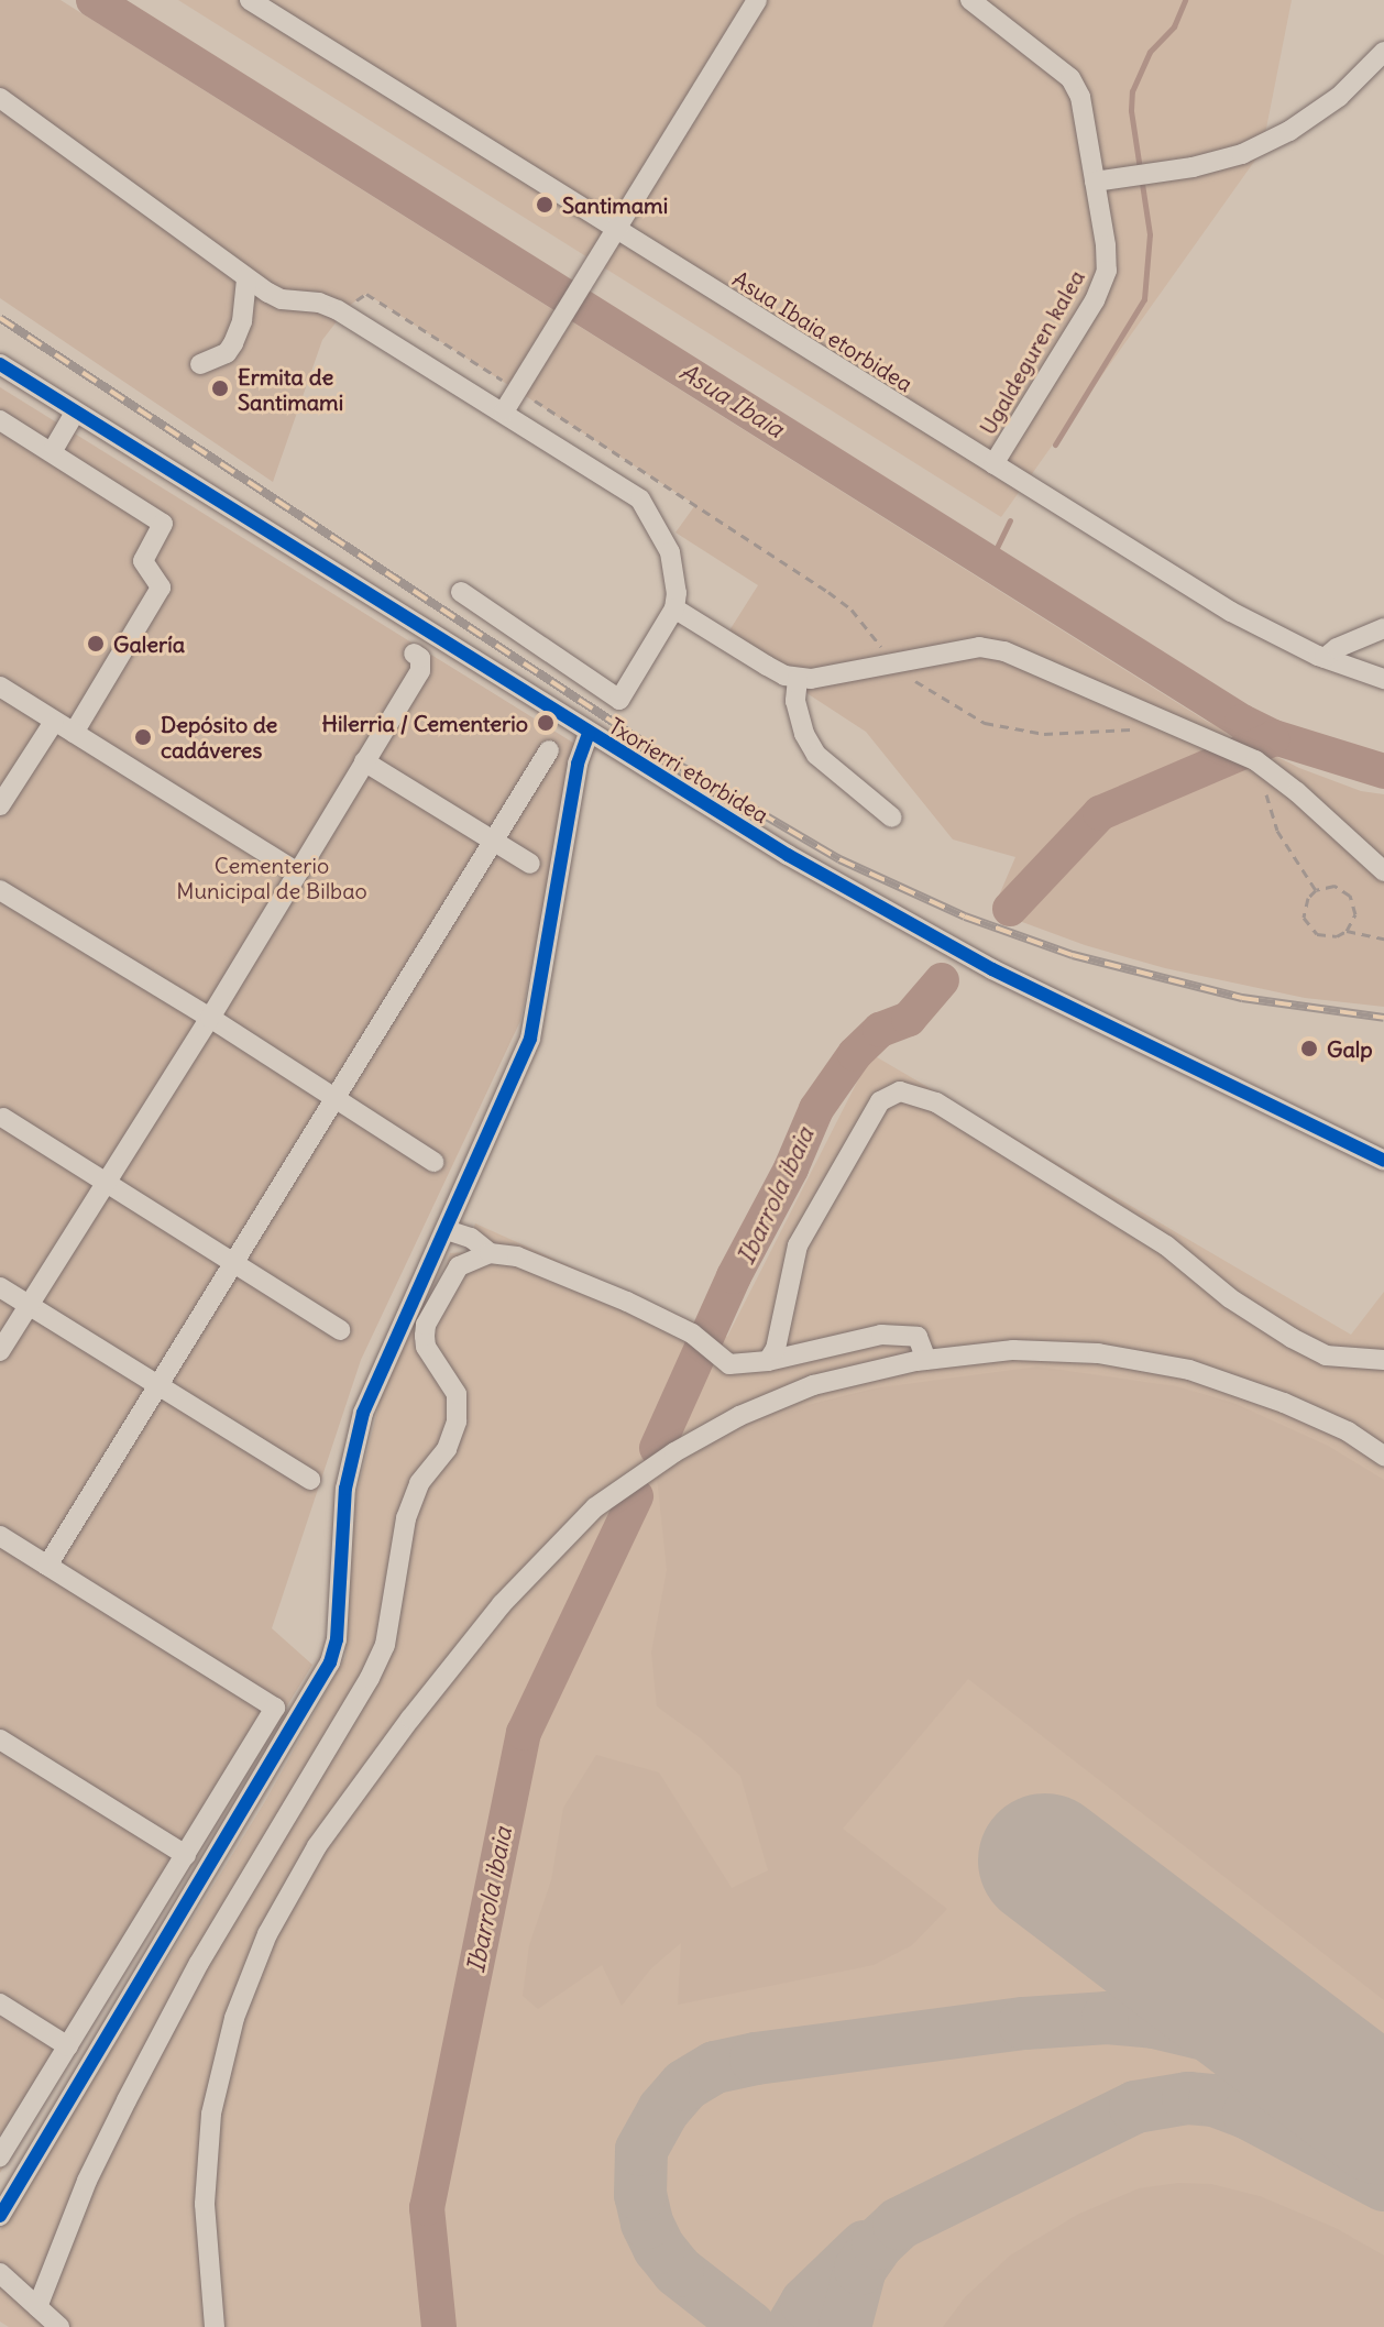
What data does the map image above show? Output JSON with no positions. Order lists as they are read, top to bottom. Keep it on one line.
{"streets":{"street":["Asua Ibaia etorbidea","Ugaldeguren kalea","Txorierri etorbidea"]},"crossings":[["Asua Ibaia etorbidea","Ugaldeguren kalea"]],"water":["Asua Ibaia","Ibarrola ibaia"],"parks":["Cementerio Municipal de Bilbao"],"places":["Santimami","Ermita de Santimami","Galería","Hilerria / Cementerio","Depósito de cadáveres","Galp"]}
